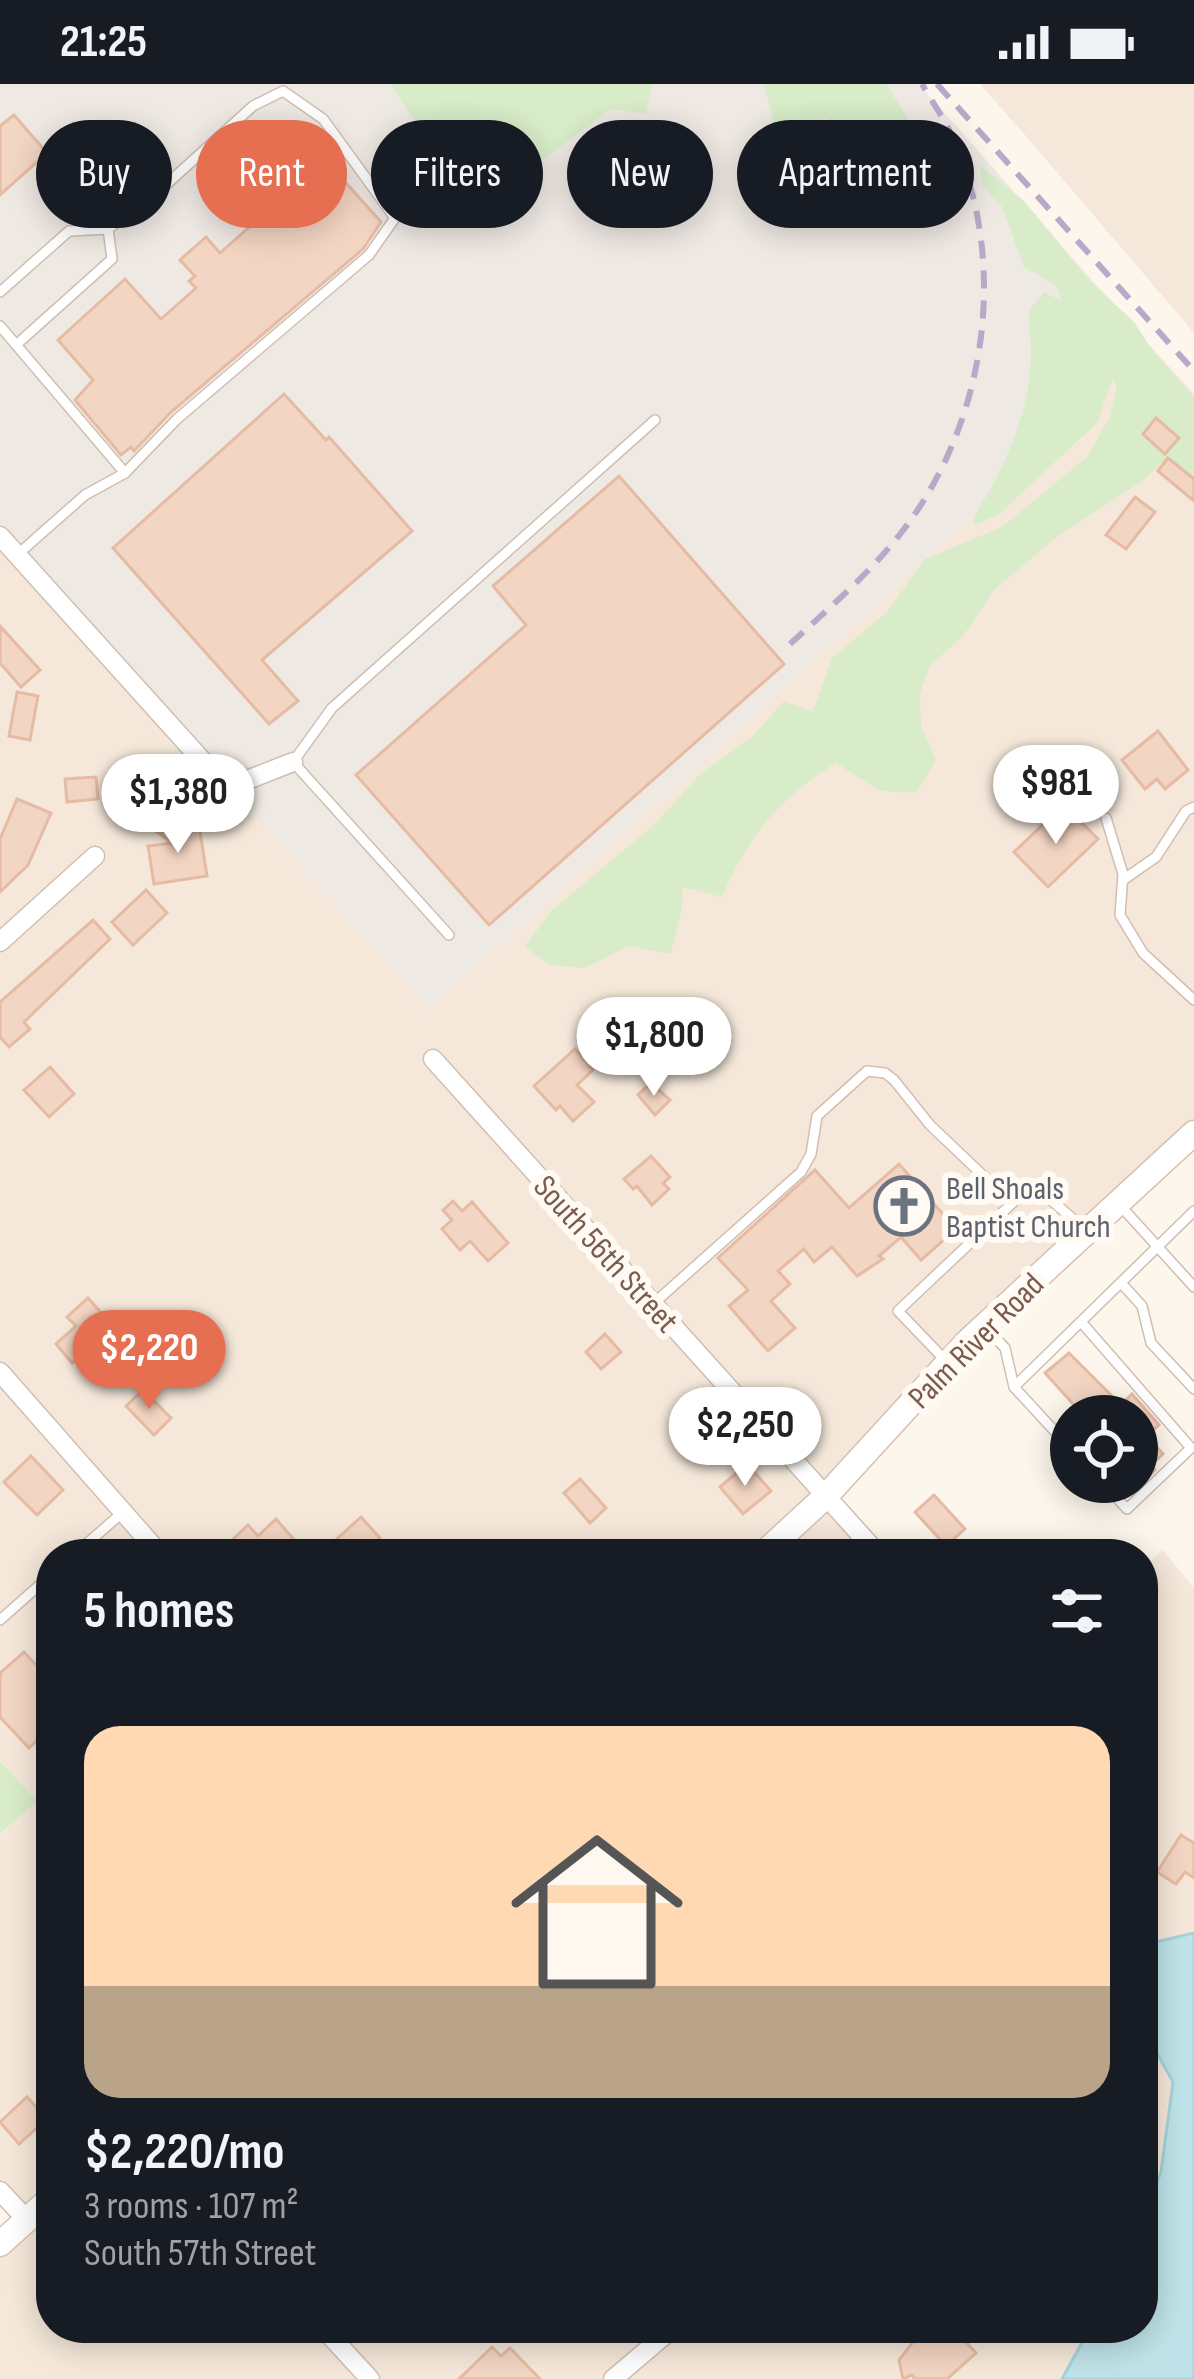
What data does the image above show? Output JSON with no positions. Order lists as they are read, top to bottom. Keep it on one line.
{"streets":{"street":["South 56th Street","Palm River Road"]},"crossings":[["South 56th Street","Palm River Road"]],"places":{"church":["Bell Shoals Baptist Church"]},"page":{"status":"21:25","chip":["Buy","Rent","Filters","New","Apartment"],"price":["$981","$1,380","$1,800","$2,220","$2,250"],"heading":"5 homes","list":[{"name":"$2,220/mo","note":"3 rooms · 107 m² · South 57th Street"}]}}
